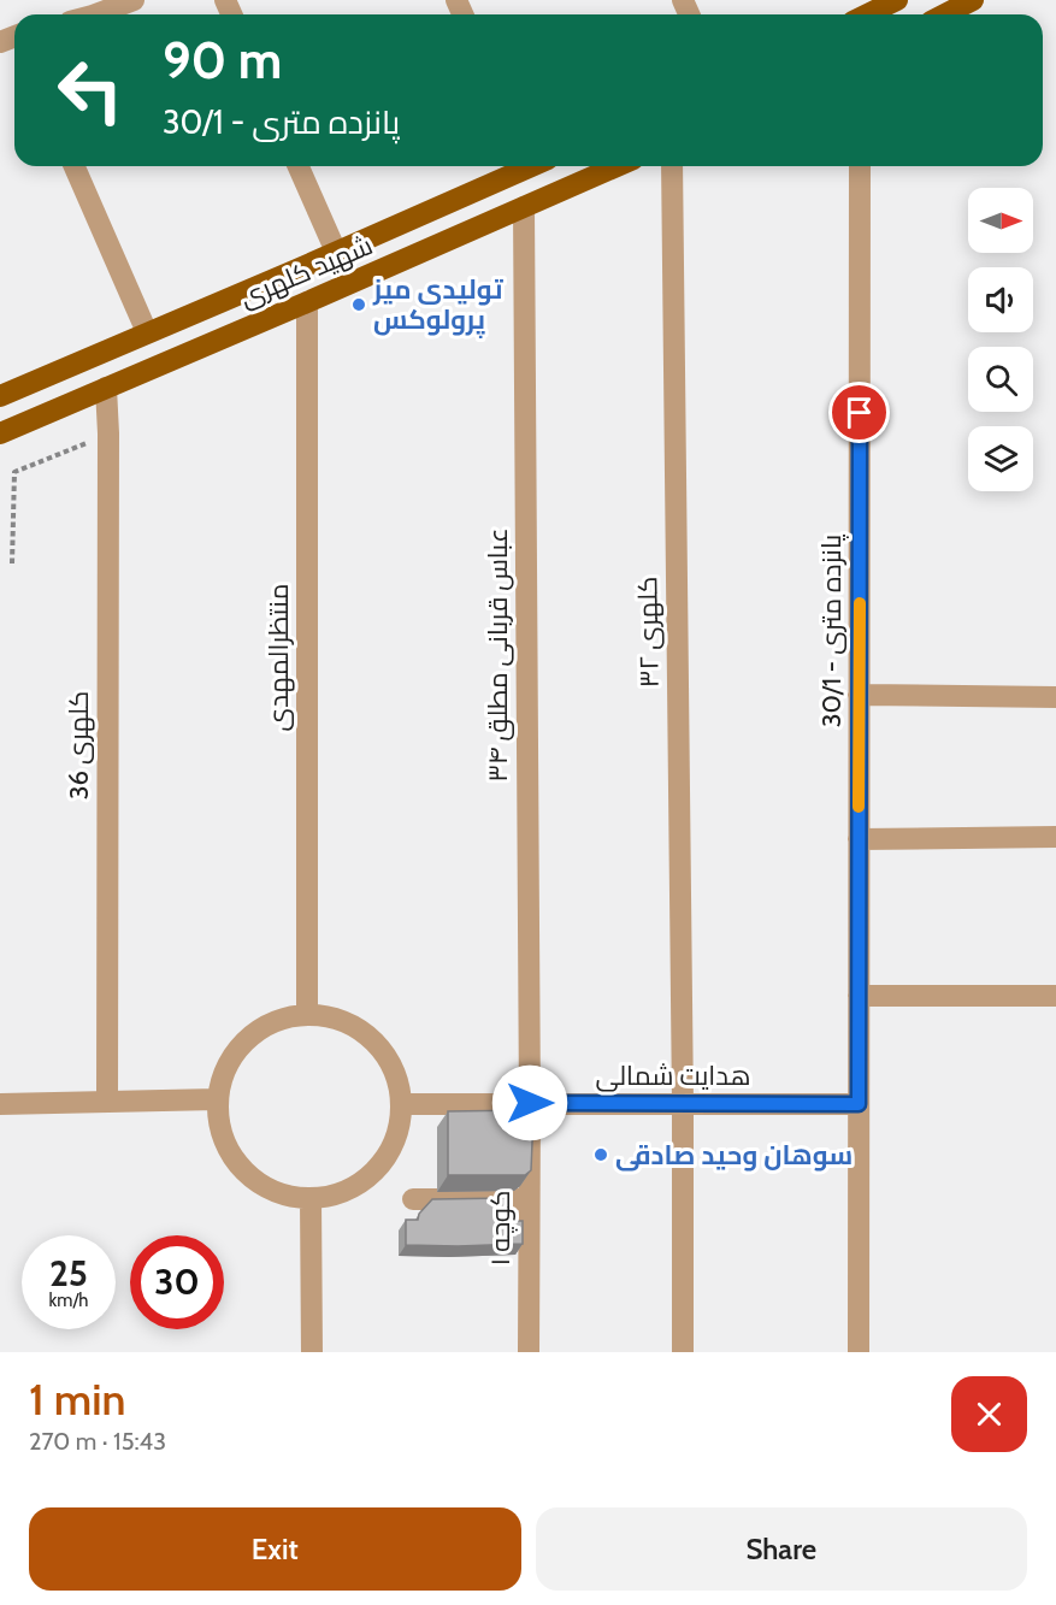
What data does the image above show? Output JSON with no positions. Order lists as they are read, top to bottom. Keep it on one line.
{"streets":{"main road":["شهید کلهری"],"street":["30/1 - پانزده متری","کلهری ۳۲","عباس قربانی مطلق ۳۴","منتظرالمهدی","کلهری 36","هدایت شمالی","کوچه ۱"]},"crossings":[["شهید کلهری","عباس قربانی مطلق ۳۴"],["شهید کلهری","منتظرالمهدی"],["شهید کلهری","کلهری 36"],["30/1 - پانزده متری","هدایت شمالی"],["کلهری ۳۲","هدایت شمالی"],["عباس قربانی مطلق ۳۴","هدایت شمالی"],["عباس قربانی مطلق ۳۴","کوچه ۱"],["منتظرالمهدی","هدایت شمالی"],["هدایت شمالی","کوچه ۱"]],"places":["تولیدی میز پرولوکس","سوهان وحید صادقی"],"north":"right","page":{"turn":["90 m","30/1 - پانزده متری"],"speed":"25 km/h","limit":"30","heading":["1 min","270 m · 15:43"],"buttons":["Exit","Share"]}}
